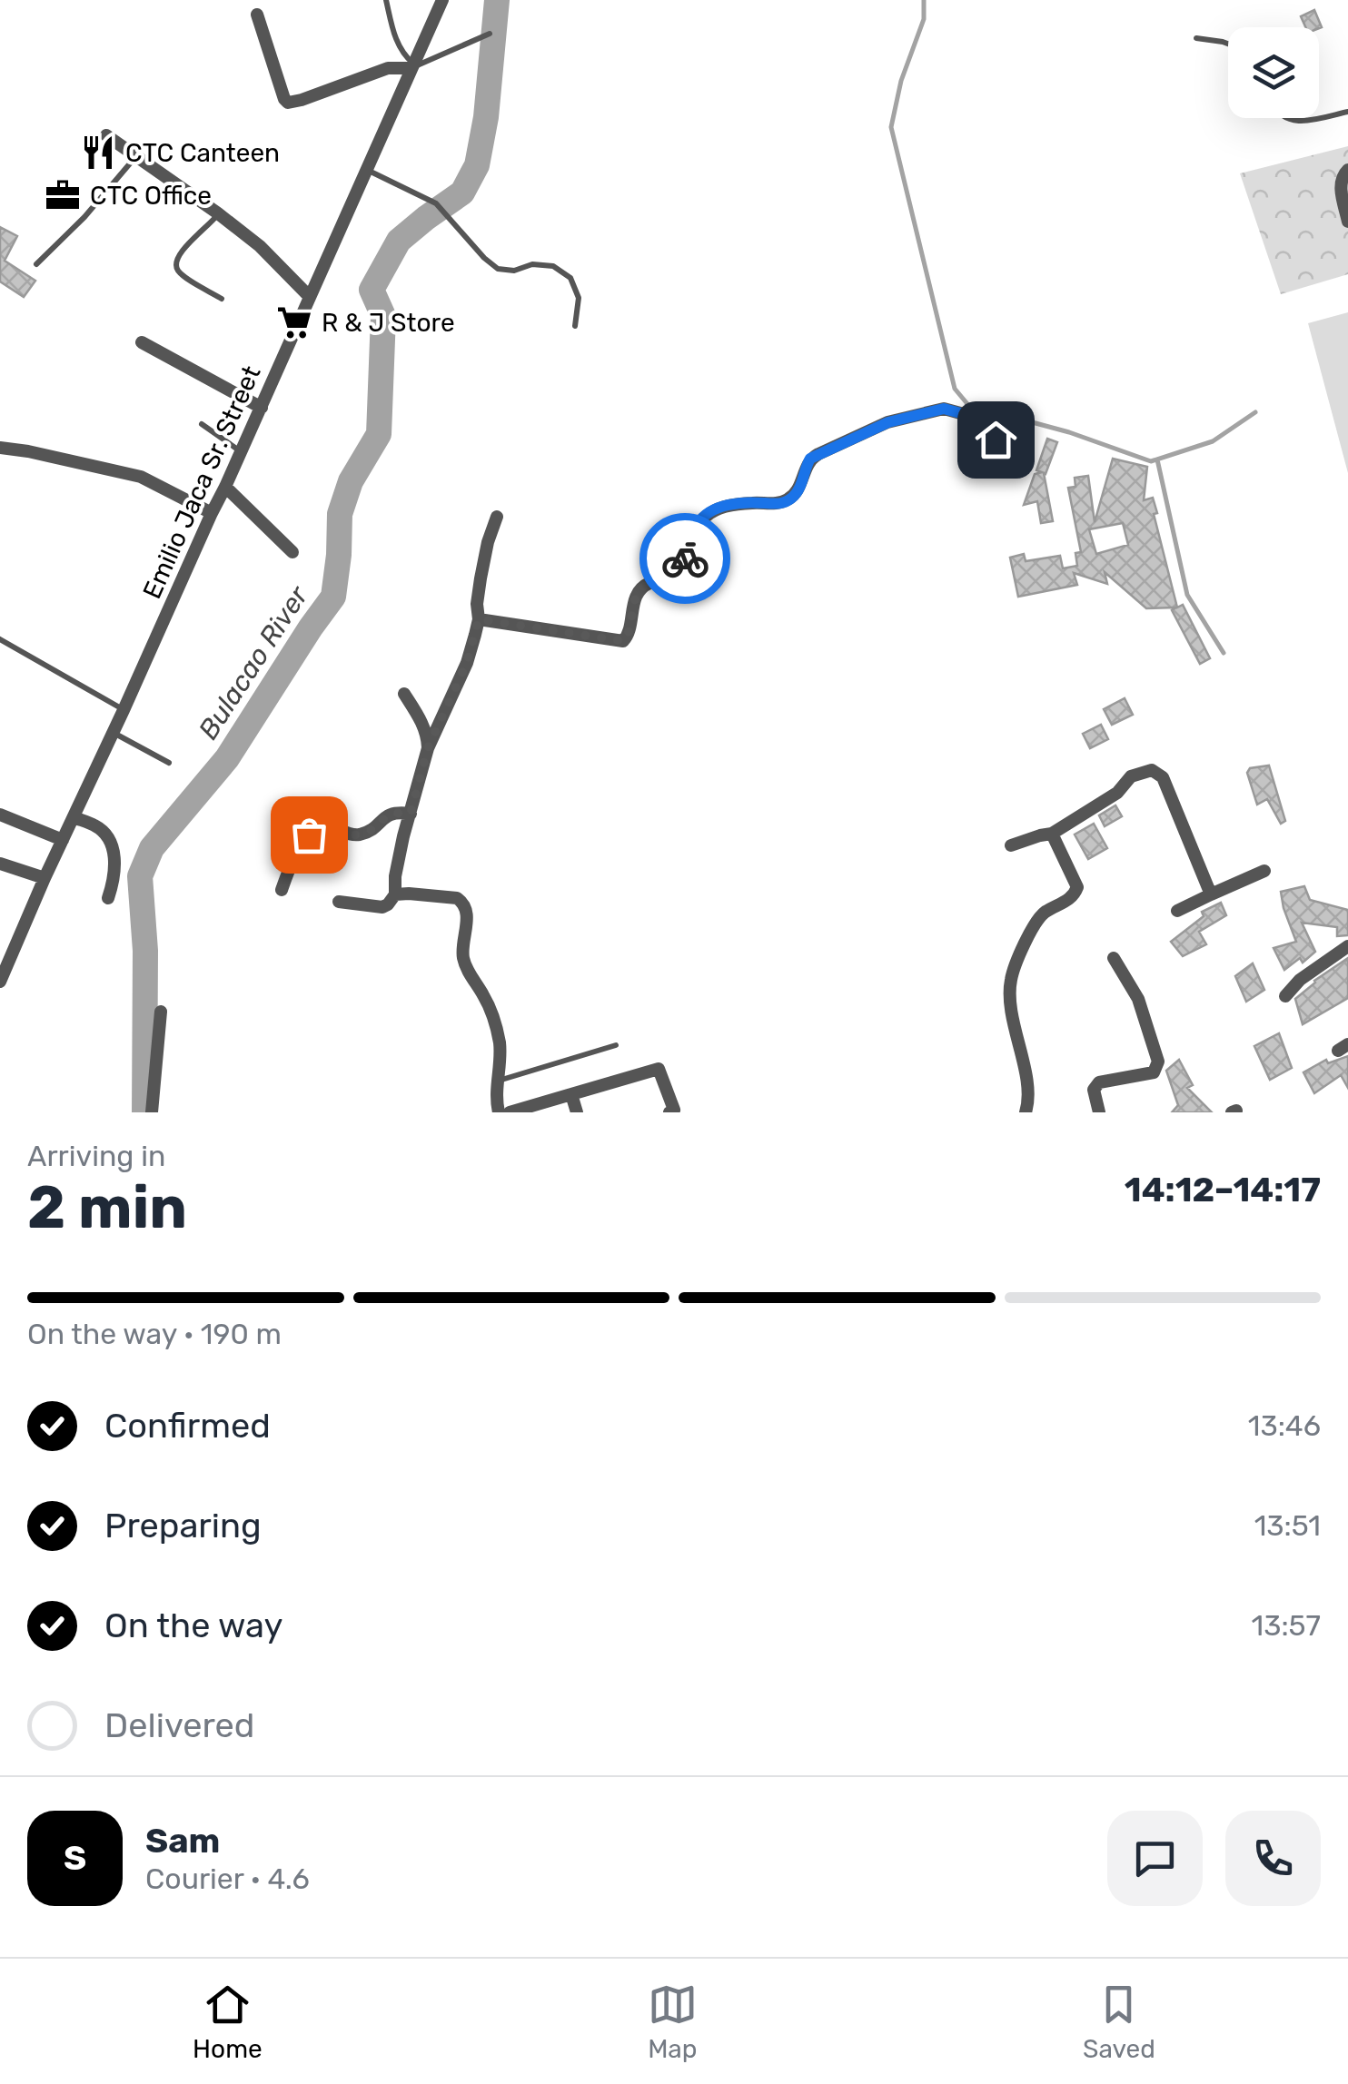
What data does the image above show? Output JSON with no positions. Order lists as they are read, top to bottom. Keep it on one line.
{"streets":{"street":["Emilio Jaca Sr. Street"]},"water":["Bulacao River"],"places":{"restaurant":["CTC Canteen"],"office":["CTC Office"],"supermarket":["R & J Store"]},"page":{"heading":["2 min","Arriving in","14:12–14:17"],"panel":["Sam","Courier · 4.6"],"bar":"On the way · 190 m","list":[["Confirmed","13:46"],["Preparing","13:51"],["On the way","13:57"],"Delivered"],"round":"S","tabs":["Home","Map","Saved"]}}
